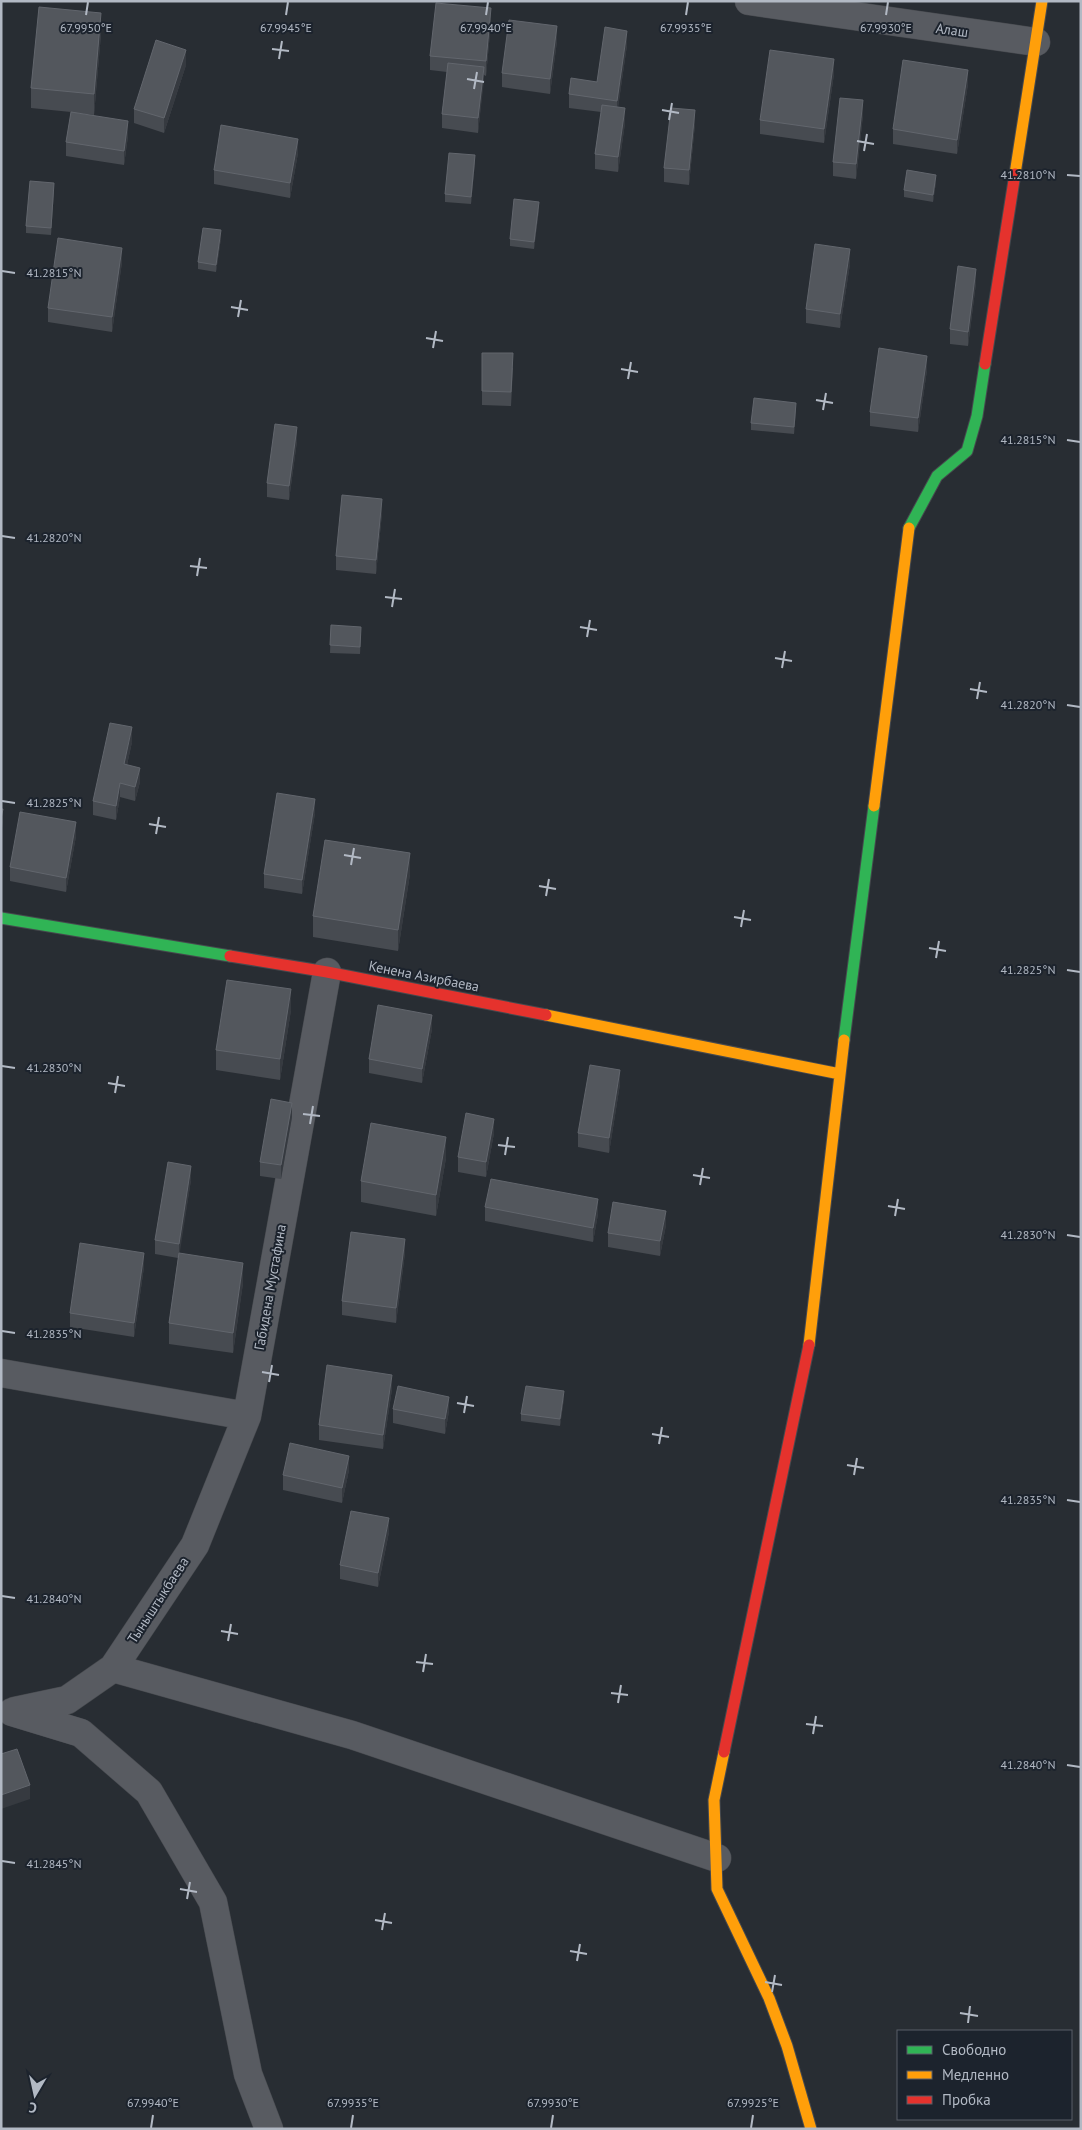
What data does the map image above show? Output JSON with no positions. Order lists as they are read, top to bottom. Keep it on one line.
{"streets":{"street":["Алаш","Кенена Азирбаева","Габидена Мустафина","Тыныштыкбаева"]},"crossings":[["Кенена Азирбаева","Габидена Мустафина"],["Габидена Мустафина","Тыныштыкбаева"]],"legend":["Свободно","Медленно","Пробка"],"north":"bottom","coordinates":["67.9950°E","67.9945°E","67.9940°E","67.9935°E","67.9930°E","41.2810°N","41.2815°N","41.2820°N","41.2825°N","41.2830°N","41.2835°N","41.2840°N","41.2845°N","67.9925°E"]}
